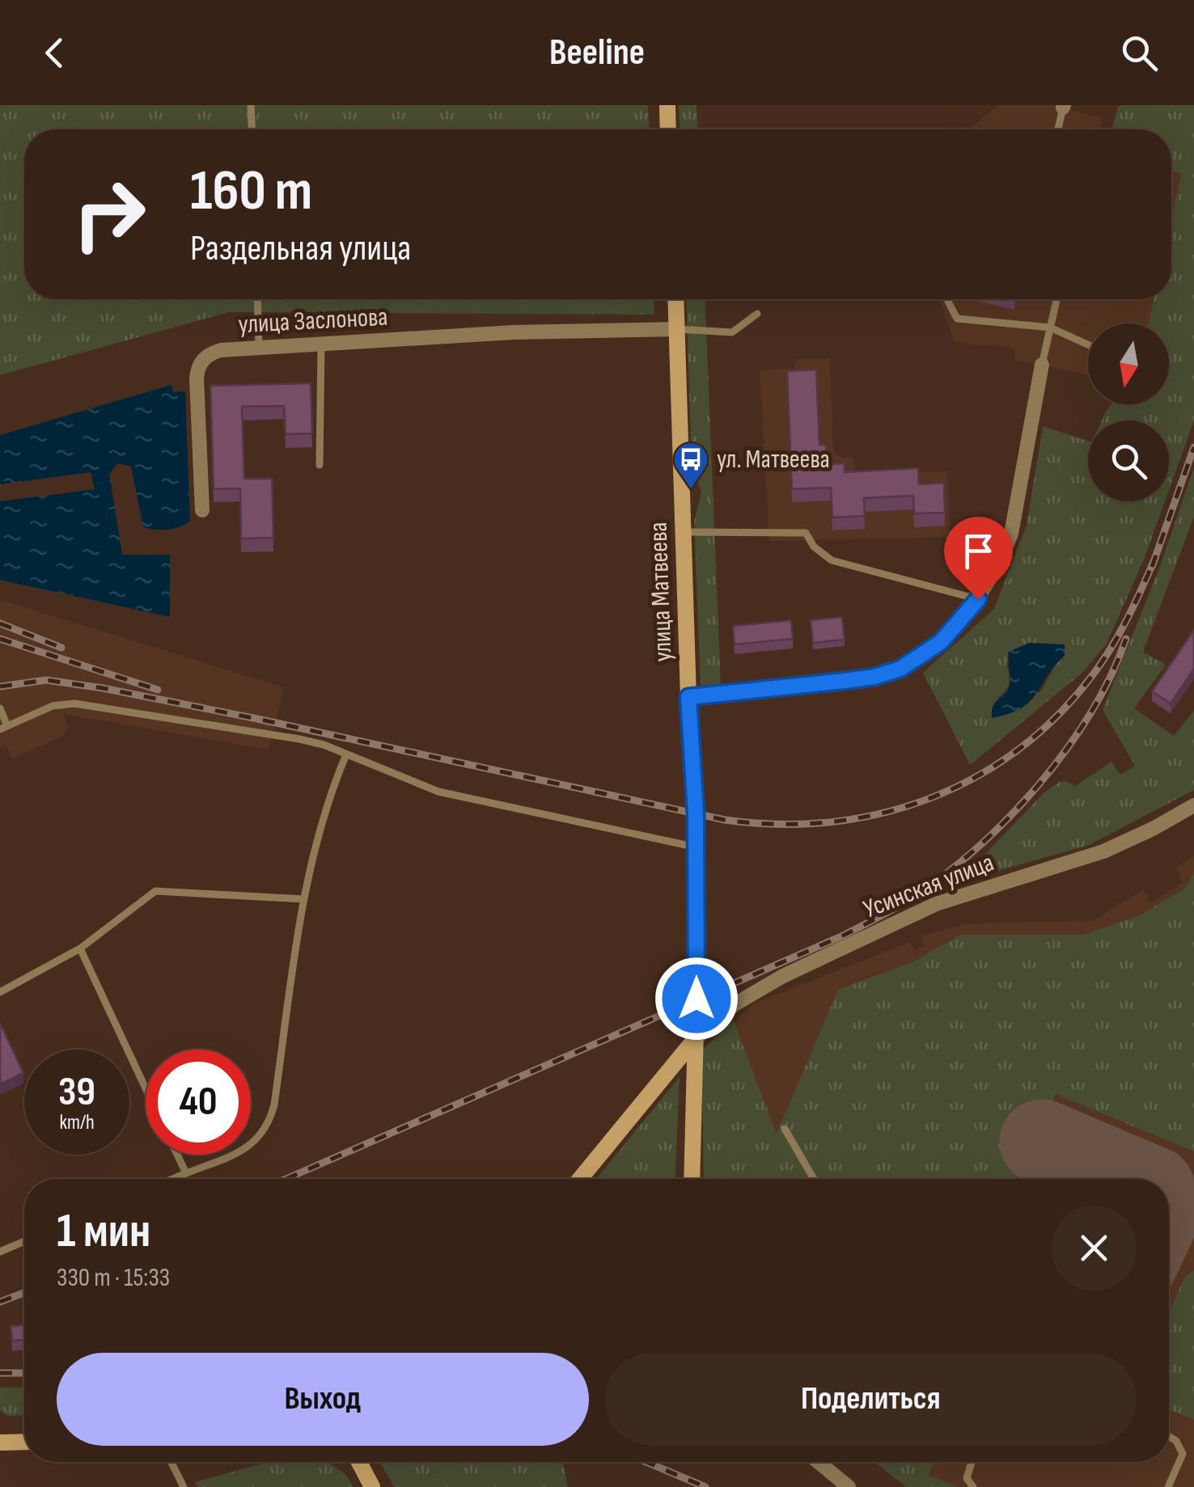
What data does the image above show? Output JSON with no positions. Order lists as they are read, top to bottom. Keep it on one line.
{"streets":{"street":["улица Заслонова","улица Матвеева","Усинская улица"]},"crossings":[["улица Заслонова","улица Матвеева"],["улица Матвеева","Усинская улица"]],"places":{"bus stop":["ул. Матвеева"]},"north":"bottom","page":{"header":"Beeline","turn":["160 m","Раздельная улица"],"speed":"39 km/h","limit":"40","heading":["1 мин","330 m · 15:33"],"buttons":["Выход","Поделиться"]}}
